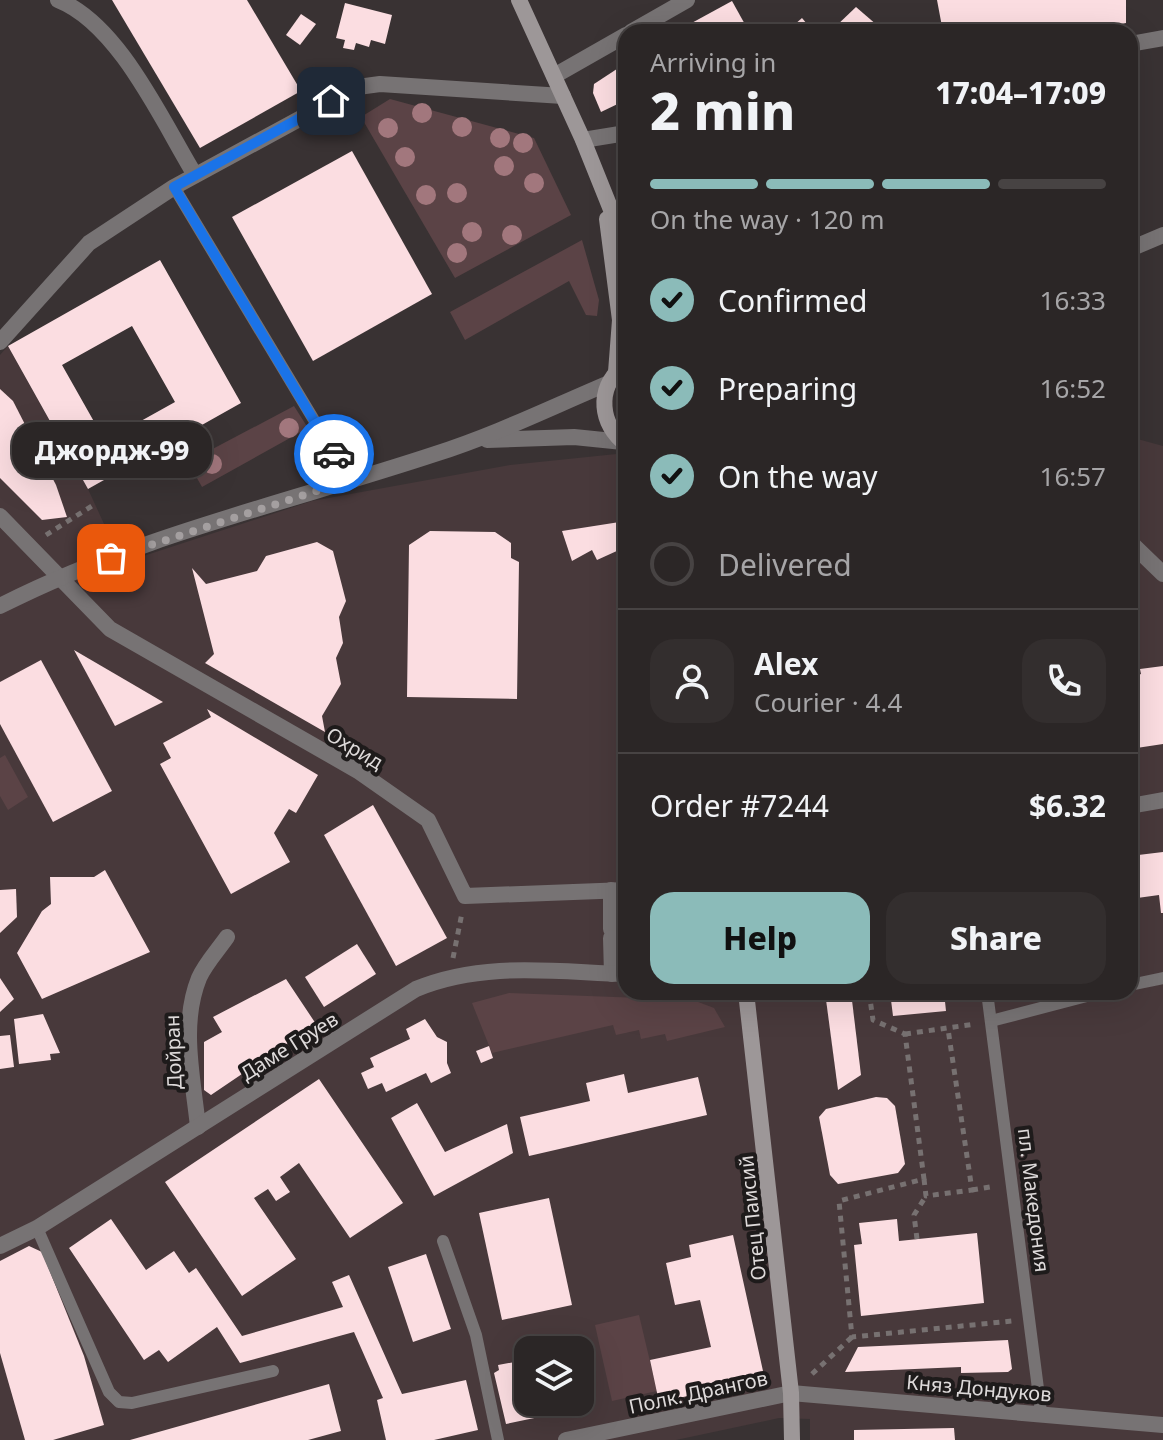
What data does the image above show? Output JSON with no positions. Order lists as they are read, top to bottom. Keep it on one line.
{"streets":{"street":["Охрид","Даме Груев","Дойран","Отец Паисий","Княз Дондуков","Полк. Дрангов"],"lane":["пл. Македония"]},"crossings":[["Даме Груев","Дойран"],["пл. Македония","Княз Дондуков"],["Отец Паисий","Княз Дондуков"],["Отец Паисий","Полк. Дрангов"],["Княз Дондуков","Полк. Дрангов"]],"places":["Джордж-99"],"page":{"heading":["2 min","Arriving in","17:04–17:09"],"panel":["Alex","Courier · 4.4","Order #7244","$6.32"],"bar":"On the way · 120 m","list":[["Confirmed","16:33"],["Preparing","16:52"],["On the way","16:57"],"Delivered"],"bubble":"Джордж-99","buttons":["Help","Share"]}}
